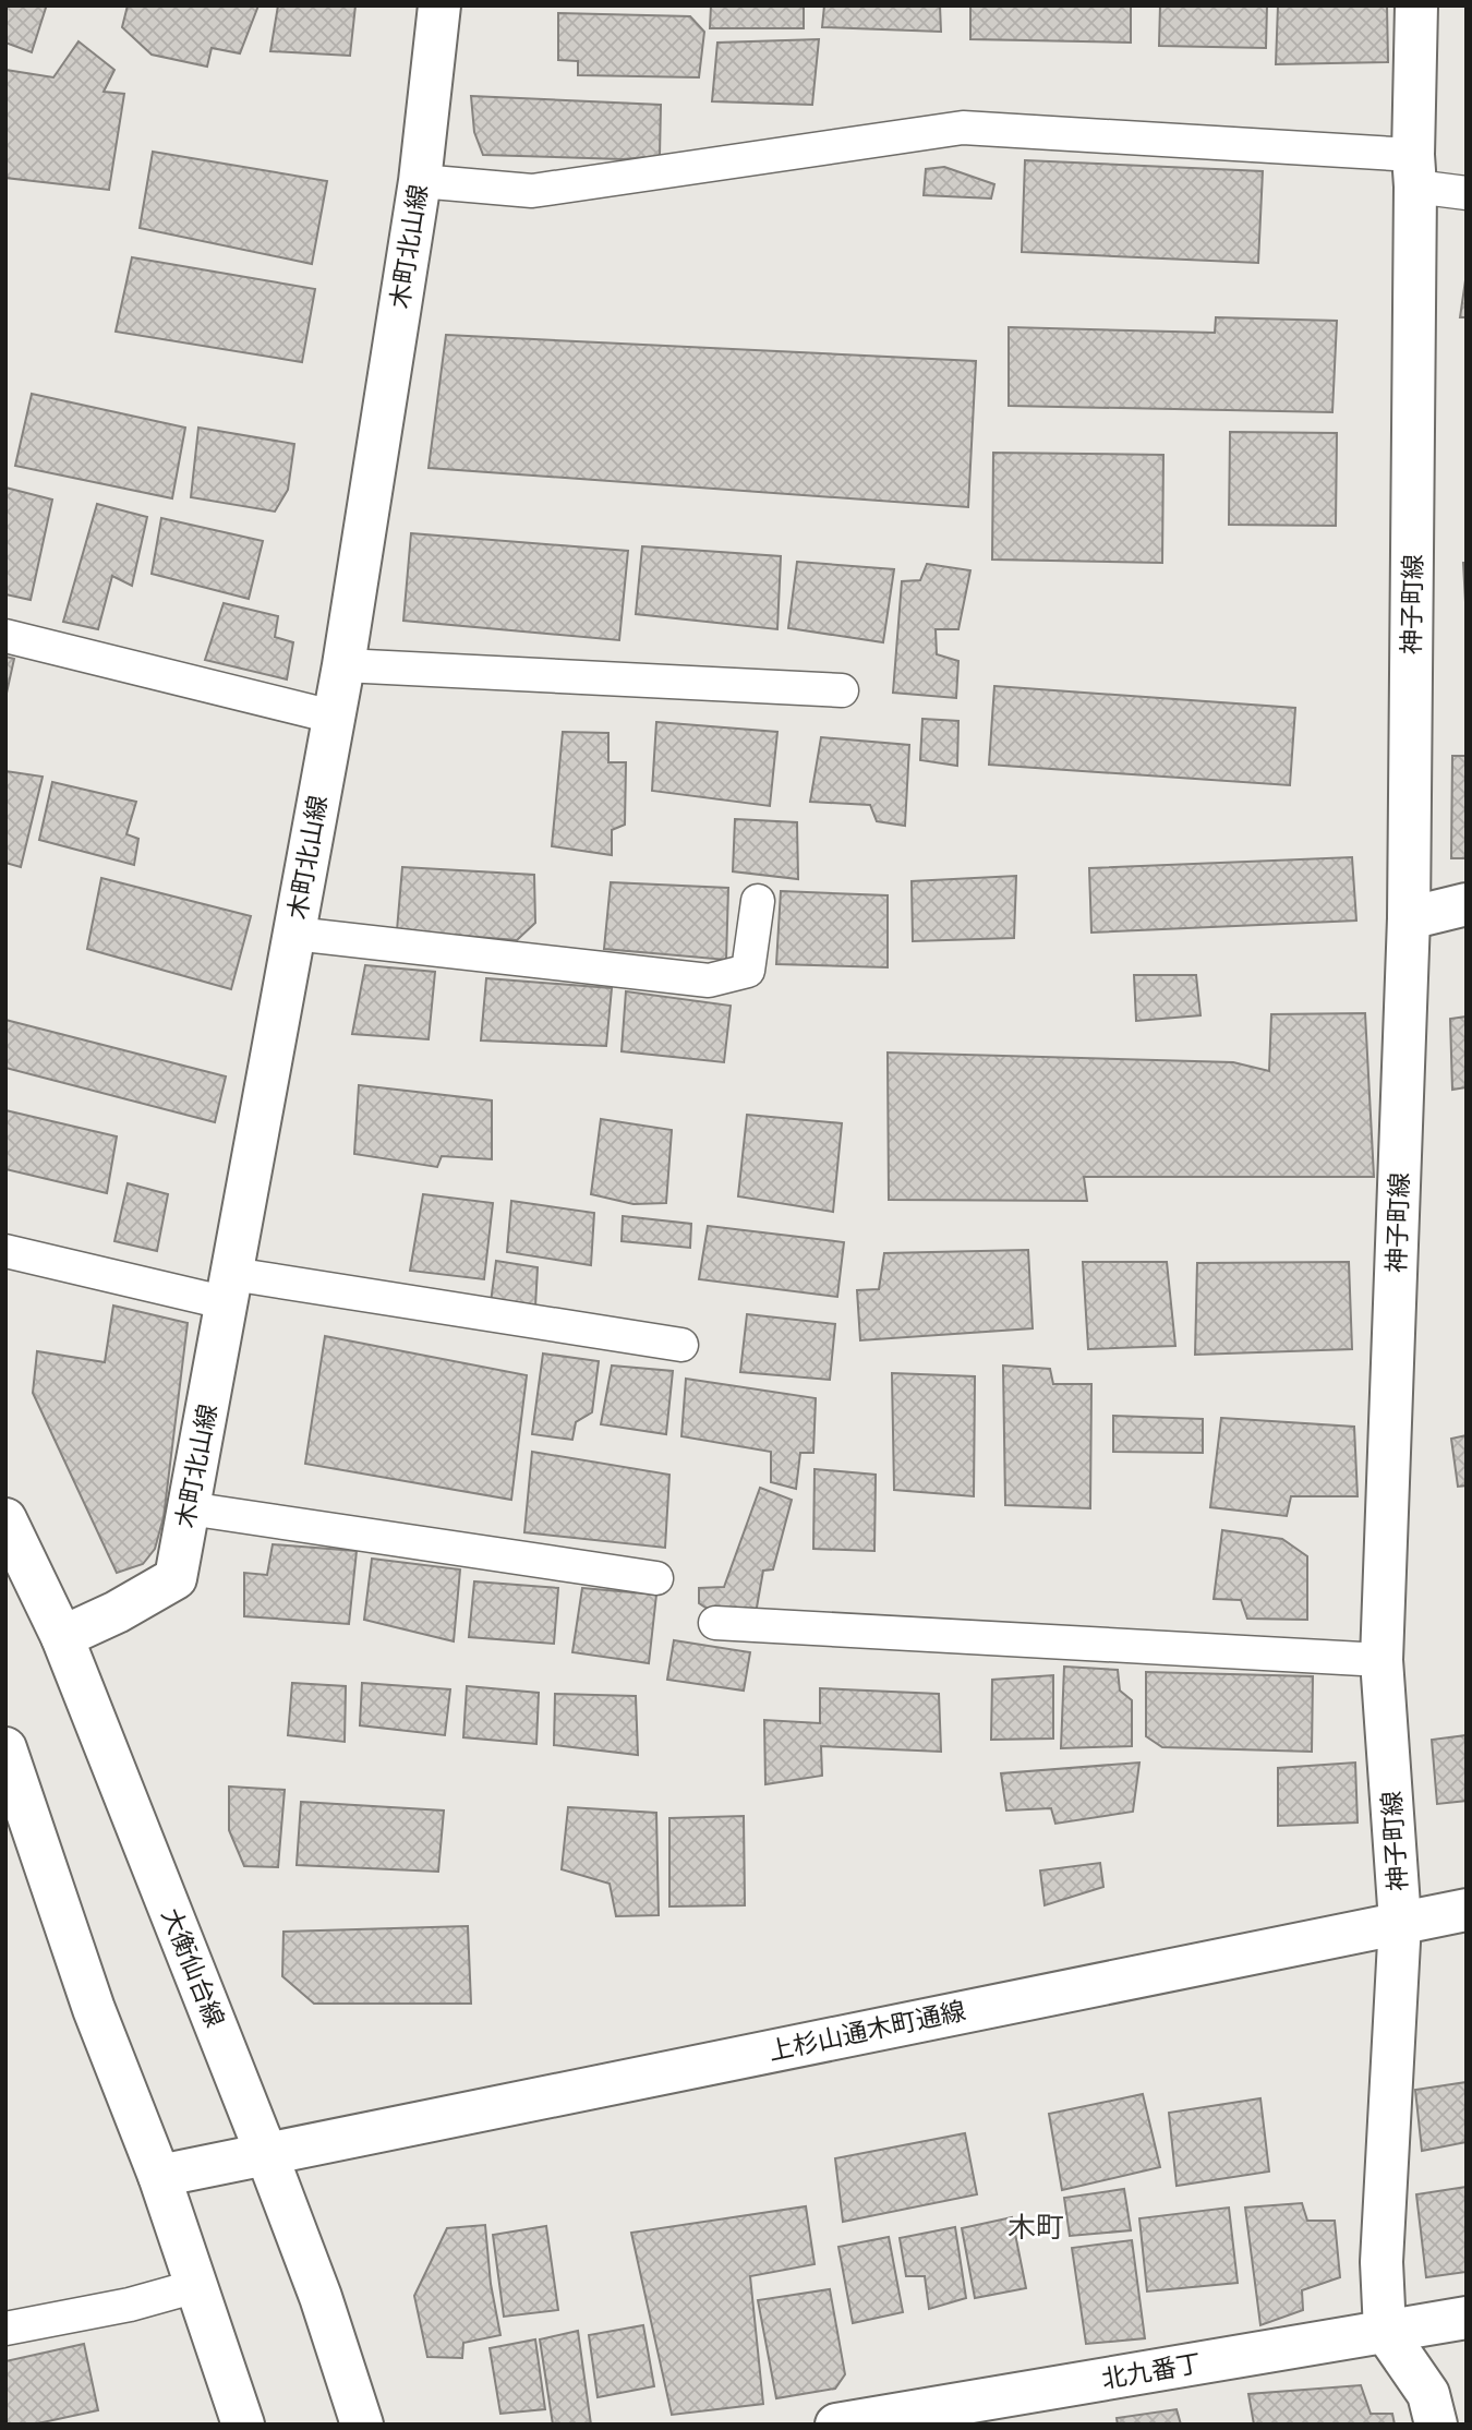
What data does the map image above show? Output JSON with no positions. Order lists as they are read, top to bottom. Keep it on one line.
{"streets":{"street":["木町北山線","神子町線","大衡仙台線","上杉山通木町通線","北九番丁"]},"crossings":[["木町北山線","大衡仙台線"],["神子町線","上杉山通木町通線"],["神子町線","北九番丁"],["大衡仙台線","上杉山通木町通線"]],"districts":["木町"]}
